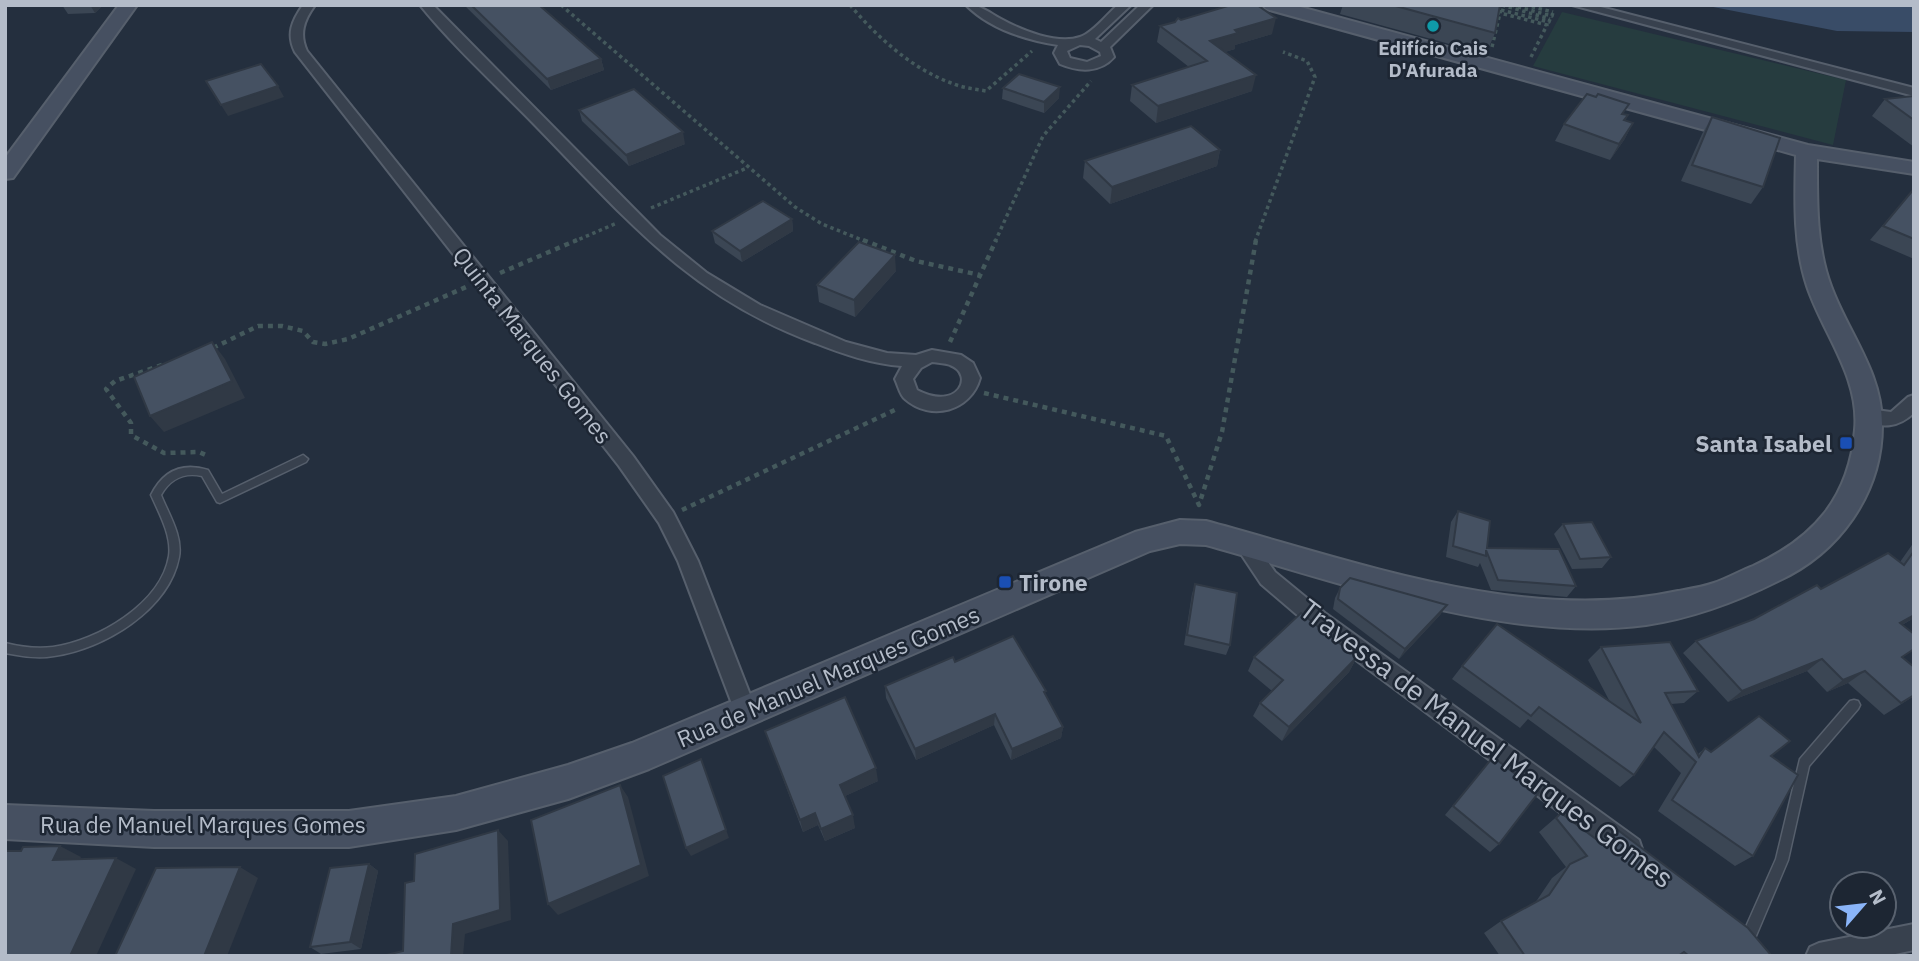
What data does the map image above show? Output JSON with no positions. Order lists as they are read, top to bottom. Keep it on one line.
{"streets":{"main road":["Rua de Manuel Marques Gomes"],"street":["Quinta Marques Gomes","Travessa de Manuel Marques Gomes"]},"crossings":[["Quinta Marques Gomes","Rua de Manuel Marques Gomes"],["Rua de Manuel Marques Gomes","Travessa de Manuel Marques Gomes"]],"places":{"other":["Edifício Cais D'Afurada"],"transit":["Santa Isabel","Tirone"]},"north":"top right"}
